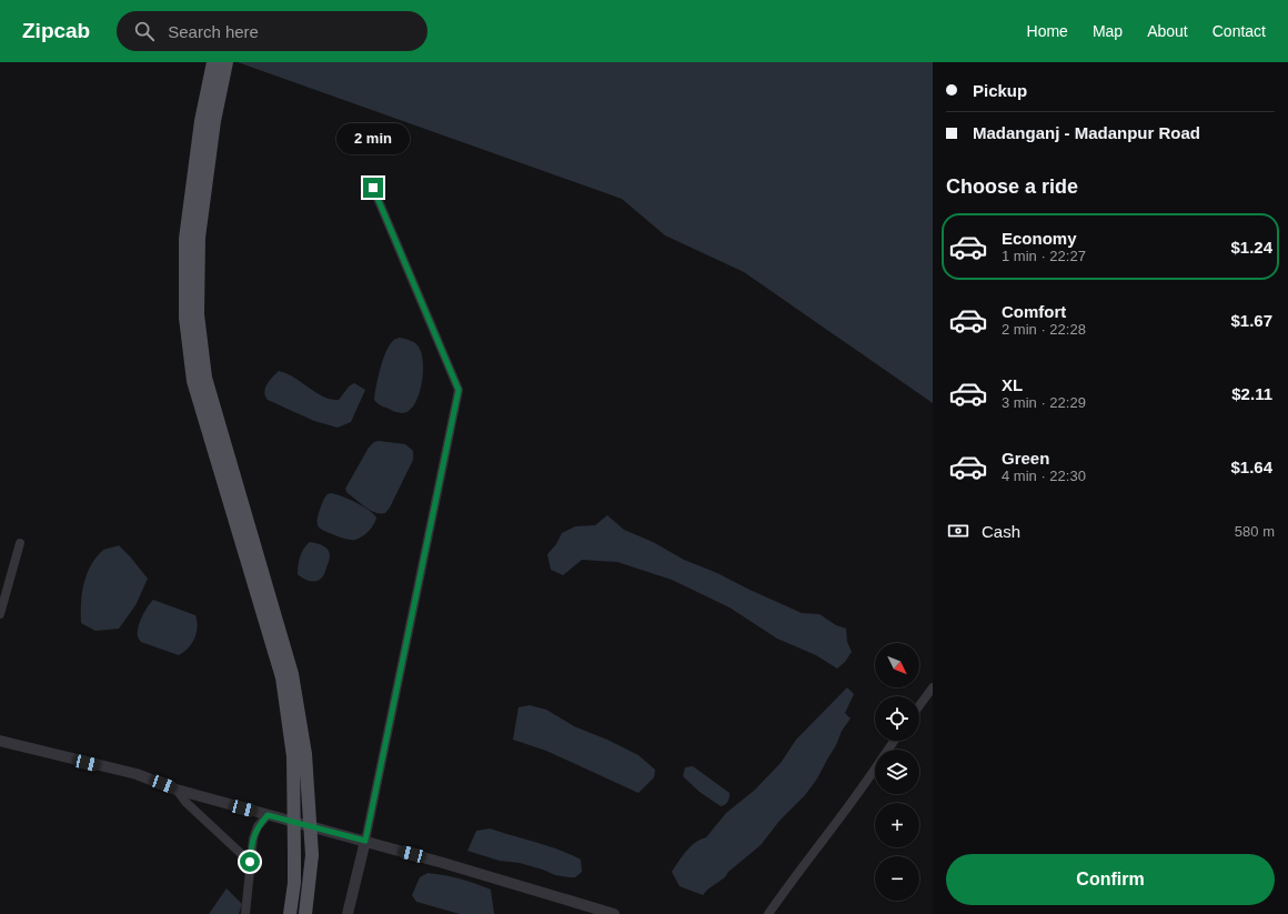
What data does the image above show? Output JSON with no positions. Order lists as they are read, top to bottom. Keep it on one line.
{"north":"bottom right","page":{"header":"Zipcab","search":"Search here","nav":["Home","Map","About","Contact"],"banner":["Pickup","Madanganj - Madanpur Road"],"bubble":"2 min","heading":"Choose a ride","list":[{"name":"Economy","note":"1 min · 22:27","value":"$1.24"},{"name":"Comfort","note":"2 min · 22:28","value":"$1.67"},{"name":"XL","note":"3 min · 22:29","value":"$2.11"},{"name":"Green","note":"4 min · 22:30","value":"$1.64"}],"pay":["Cash","580 m"],"map_buttons":["+","−"],"buttons":"Confirm"}}
